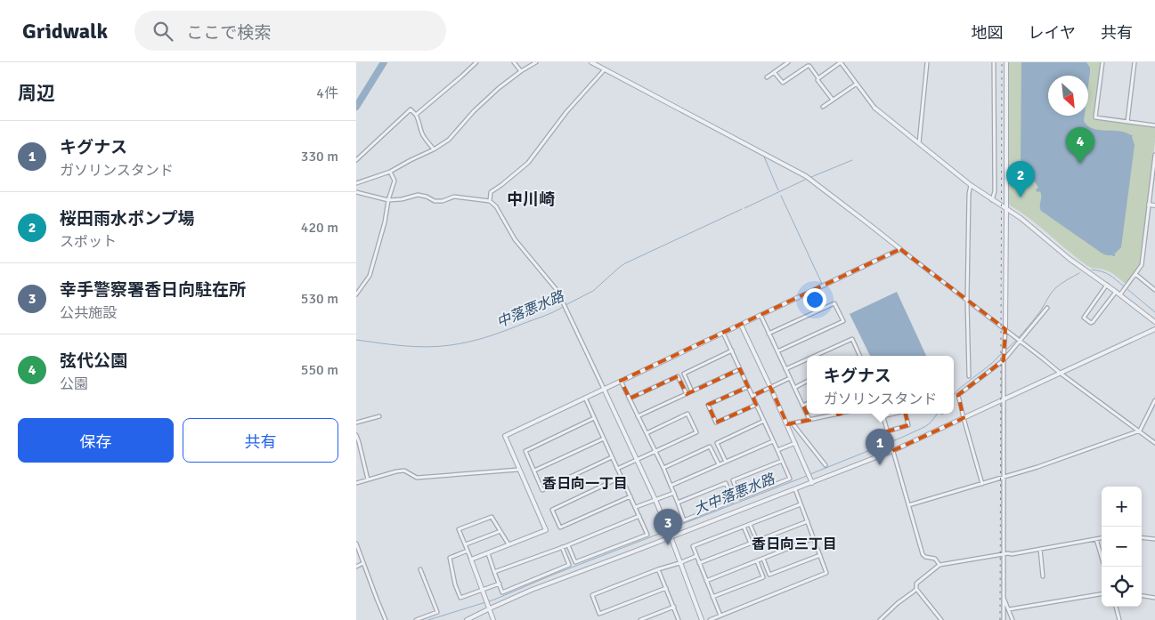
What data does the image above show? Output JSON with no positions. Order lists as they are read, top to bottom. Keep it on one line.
{"districts":["中川崎","香日向一丁目","香日向三丁目"],"water":["中落悪水路","大中落悪水路"],"north":"bottom right","page":{"header":"Gridwalk","search":"ここで検索","nav":["地図","レイヤ","共有"],"heading":["周辺","4件"],"list":[{"mark":"1","name":"キグナス","note":"ガソリンスタンド","value":"330 m"},{"mark":"2","name":"桜田雨水ポンプ場","note":"スポット","value":"420 m"},{"mark":"3","name":"幸手警察署香日向駐在所","note":"公共施設","value":"530 m"},{"mark":"4","name":"弦代公園","note":"公園","value":"550 m"}],"pins":["4","2","1","3"],"popup":["キグナス","ガソリンスタンド"],"buttons":["保存","共有"],"map_buttons":["+","−"]}}
